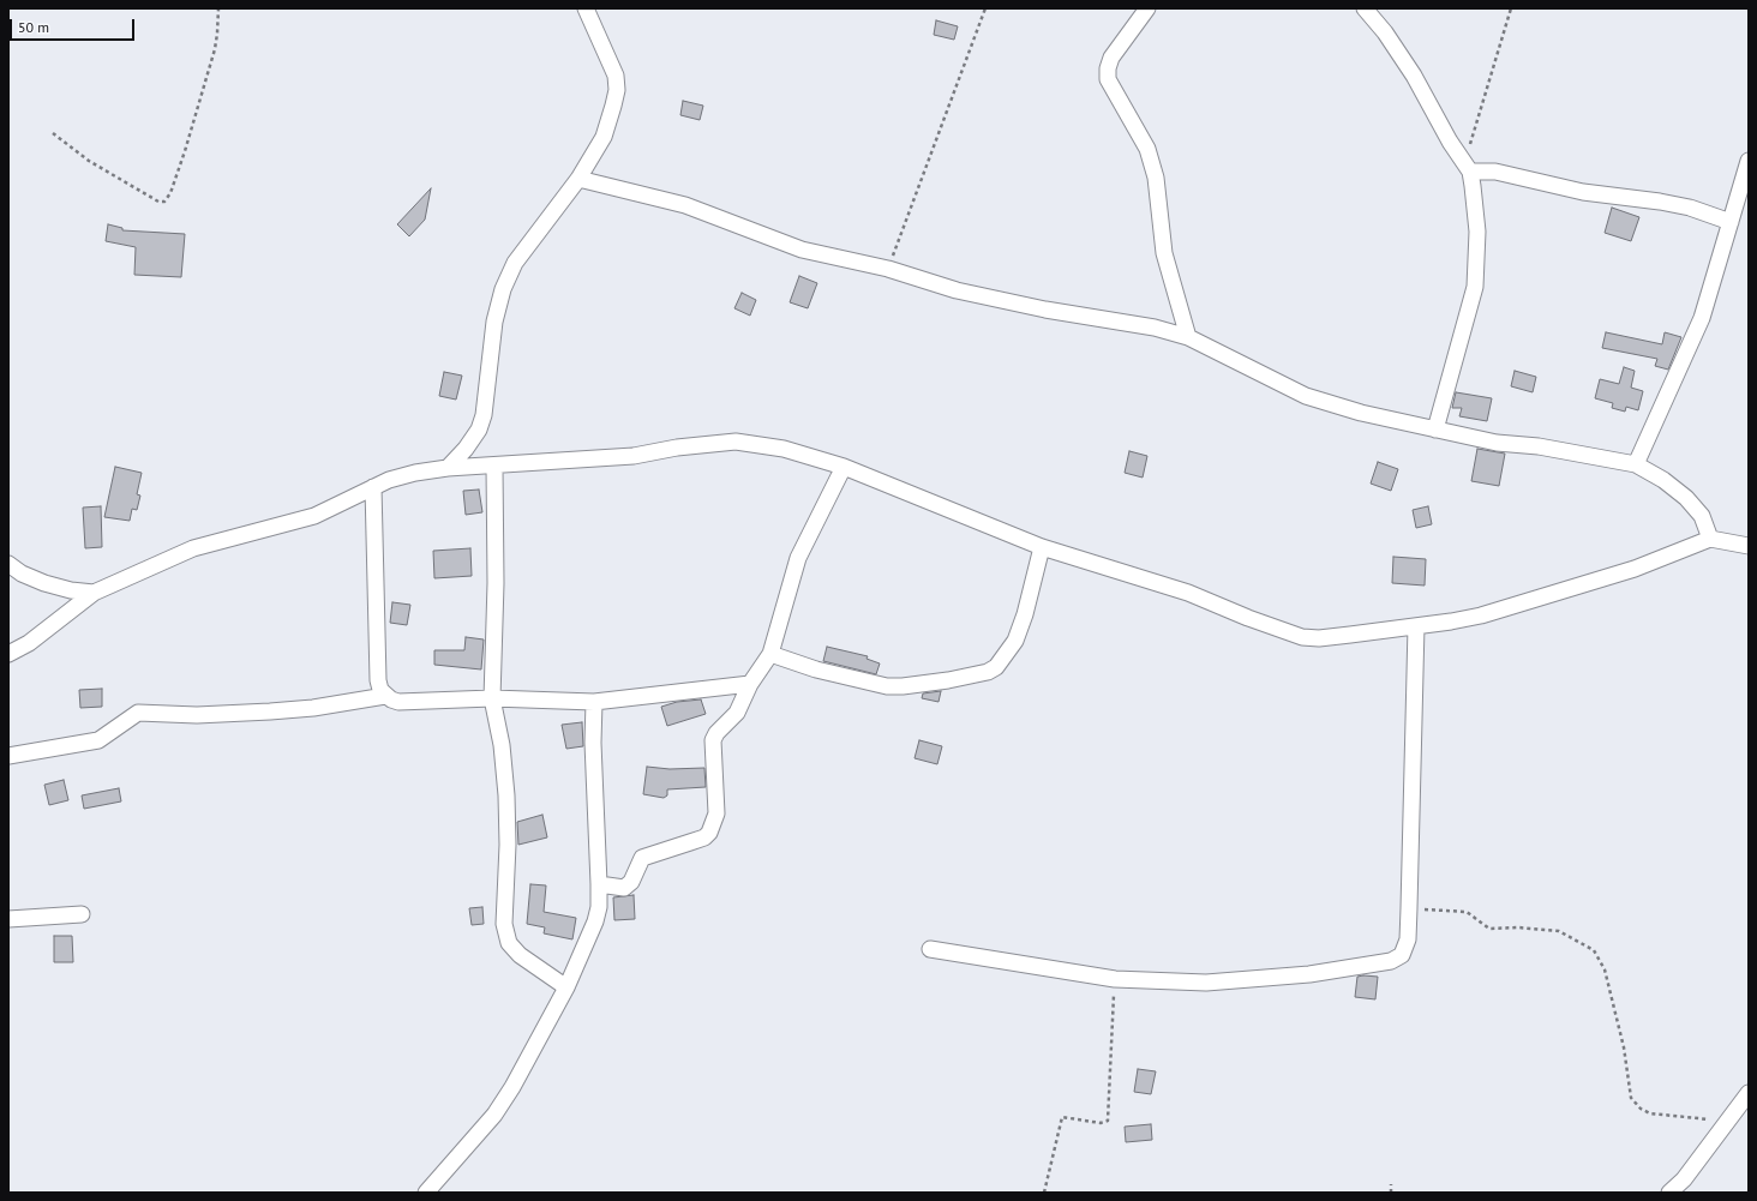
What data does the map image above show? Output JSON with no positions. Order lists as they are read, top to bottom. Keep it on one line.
{"scale_bar":"50 m"}
